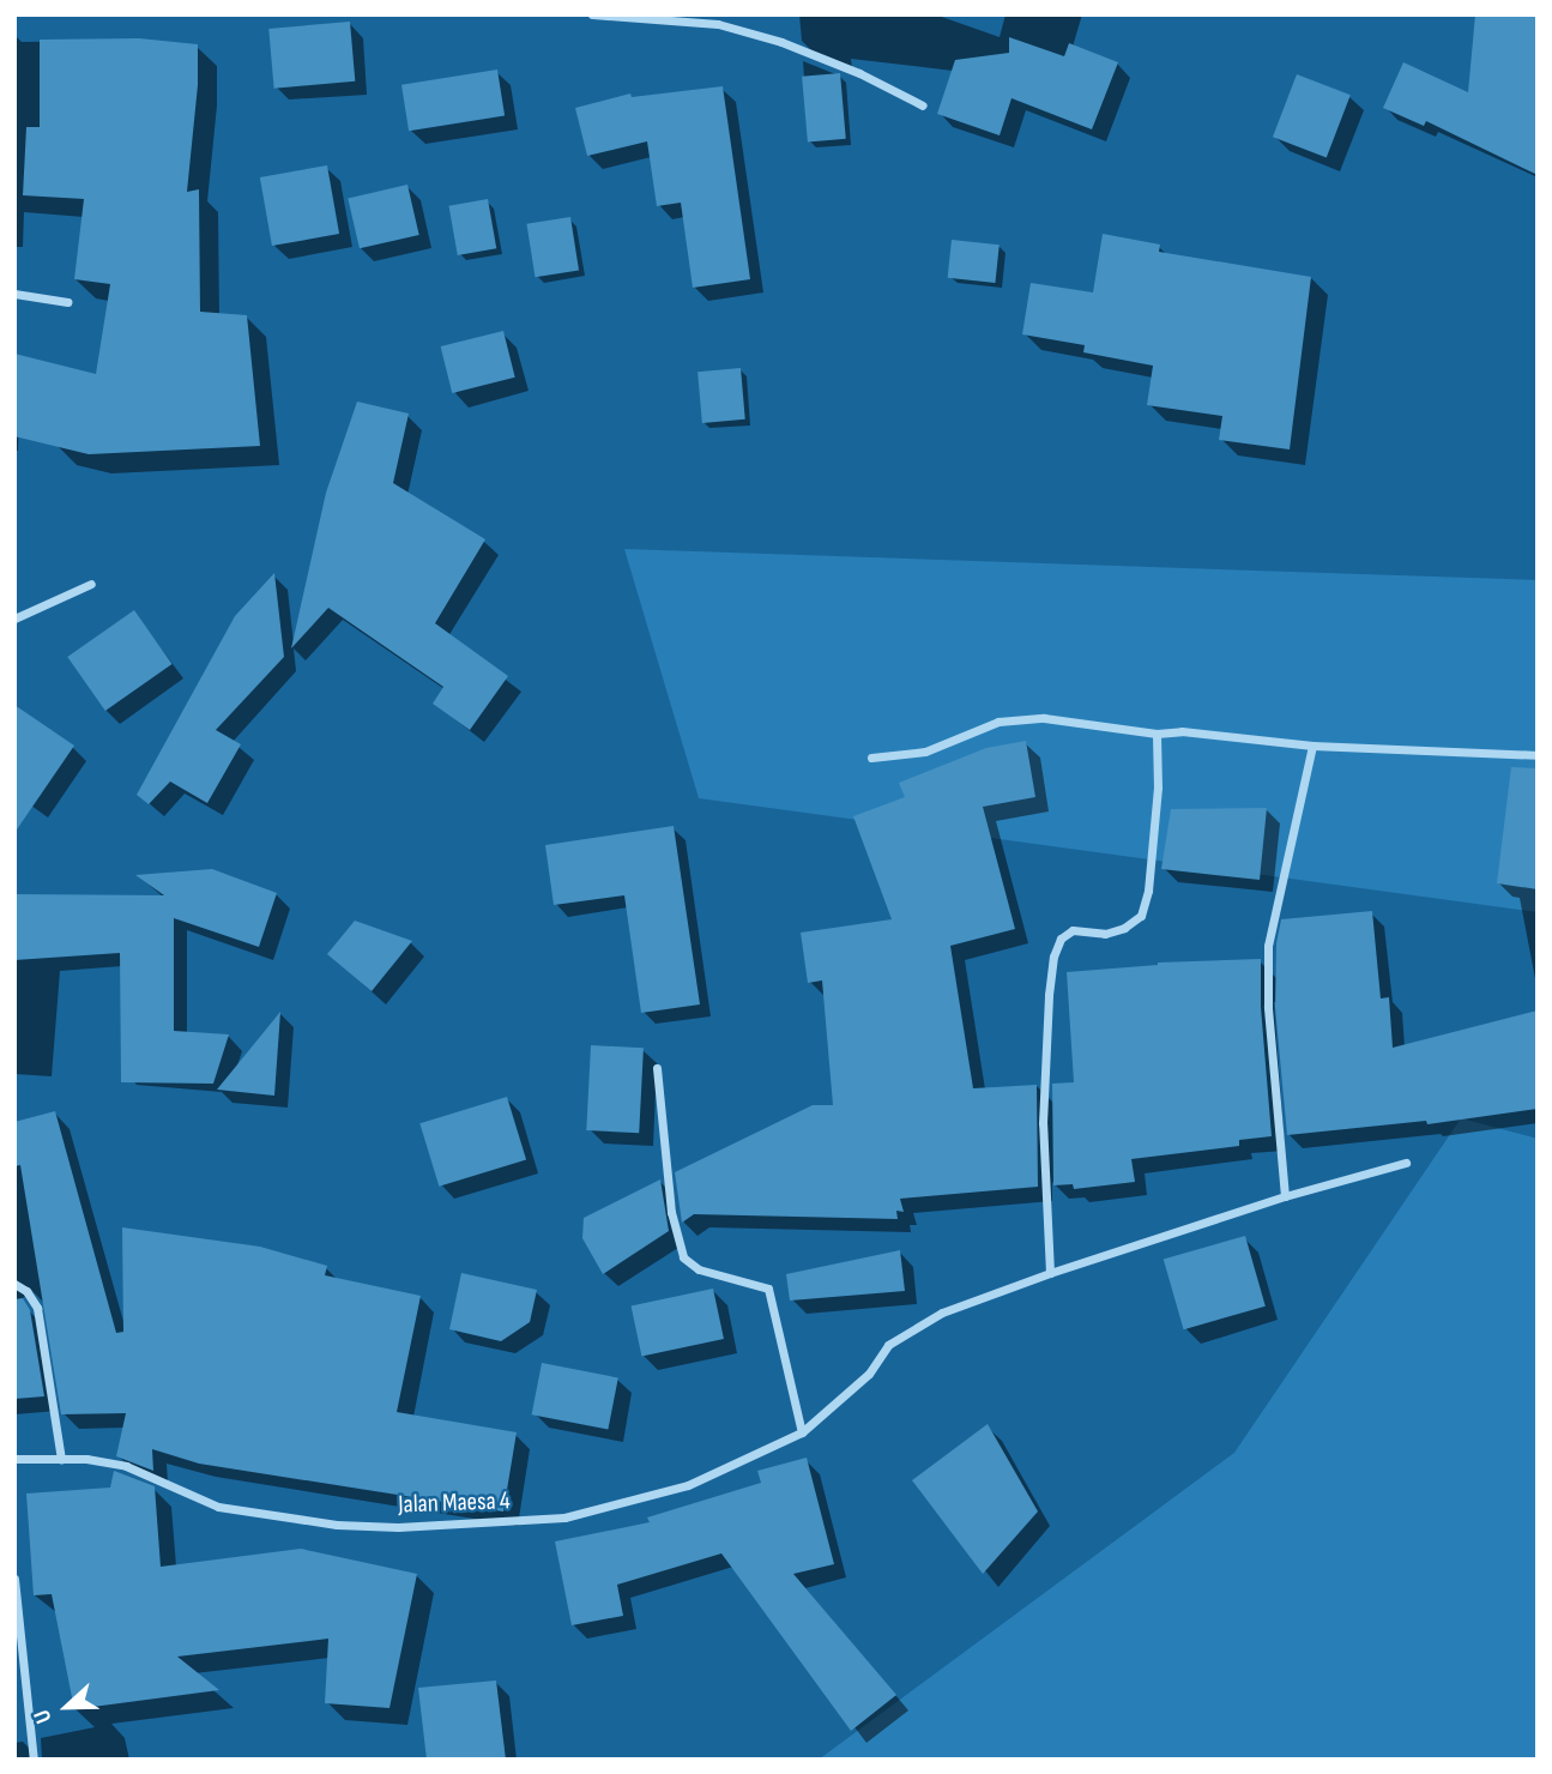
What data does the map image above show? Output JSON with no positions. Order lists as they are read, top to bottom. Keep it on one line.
{"streets":{"street":["Jalan Maesa 4"]},"north":"left"}
